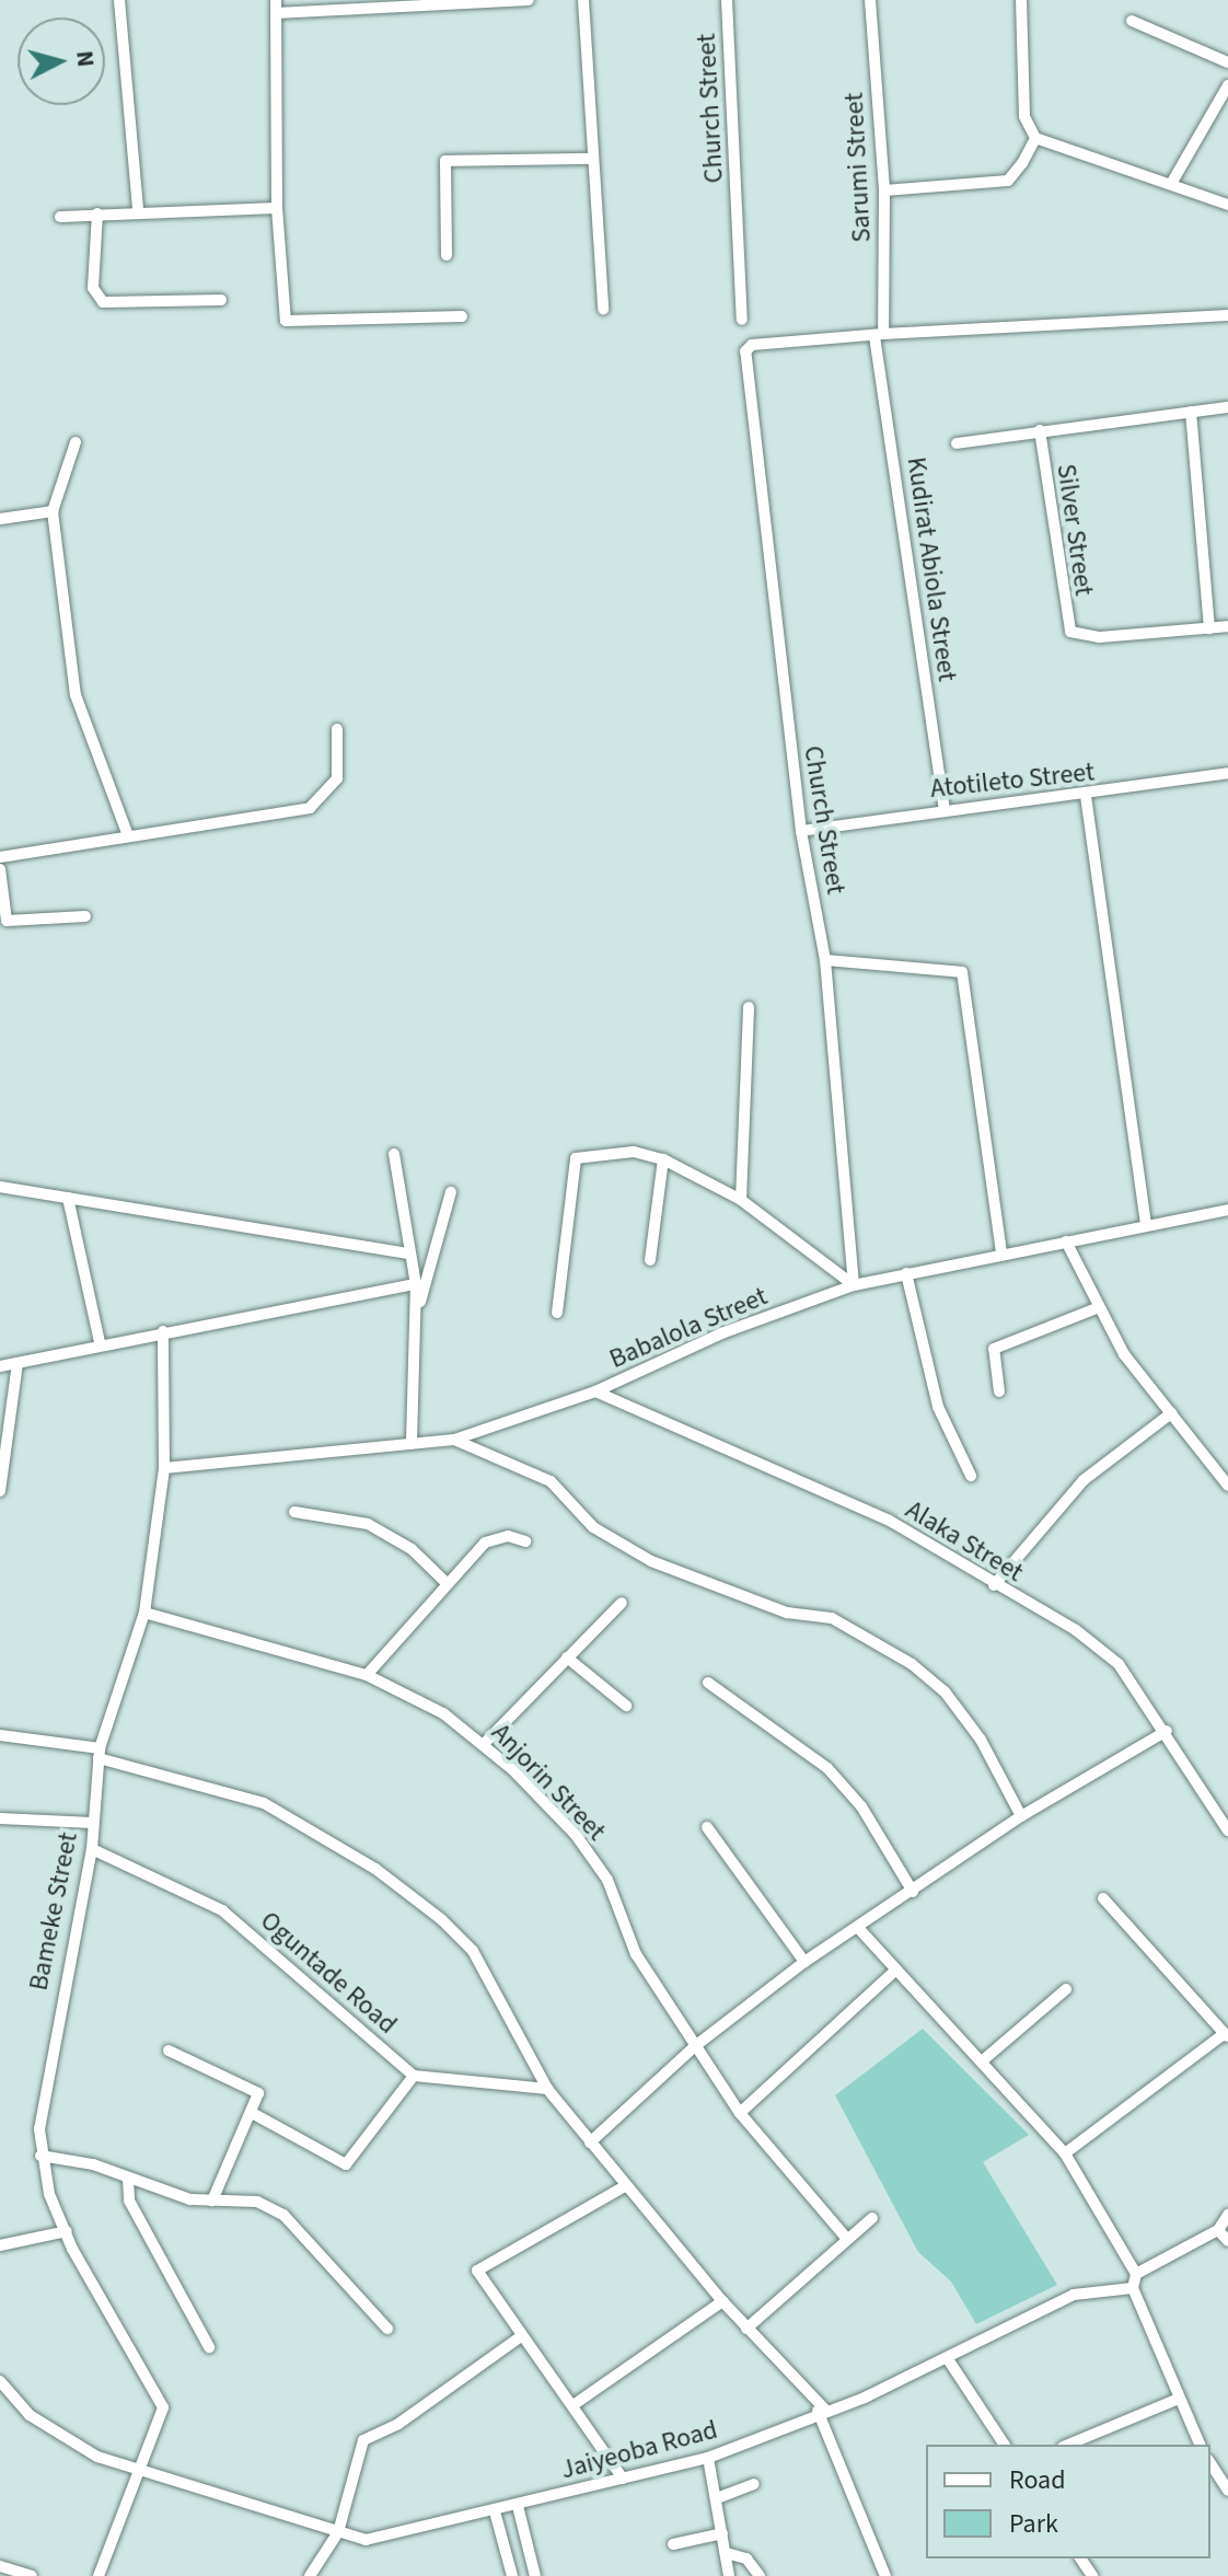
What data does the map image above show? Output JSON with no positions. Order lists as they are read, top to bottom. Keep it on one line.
{"streets":{"street":["Church Street","Sarumi Street","Silver Street","Kudirat Abiola Street","Atotileto Street","Babalola Street","Alaka Street","Anjorin Street","Bameke Street","Oguntade Road","Jaiyeoba Road"]},"crossings":[["Church Street","Sarumi Street"],["Church Street","Kudirat Abiola Street"],["Church Street","Atotileto Street"],["Church Street","Babalola Street"],["Sarumi Street","Kudirat Abiola Street"],["Kudirat Abiola Street","Atotileto Street"],["Babalola Street","Alaka Street"],["Babalola Street","Bameke Street"],["Anjorin Street","Bameke Street"],["Bameke Street","Oguntade Road"],["Bameke Street","Jaiyeoba Road"]],"legend":["Road","Park"],"north":"right"}
